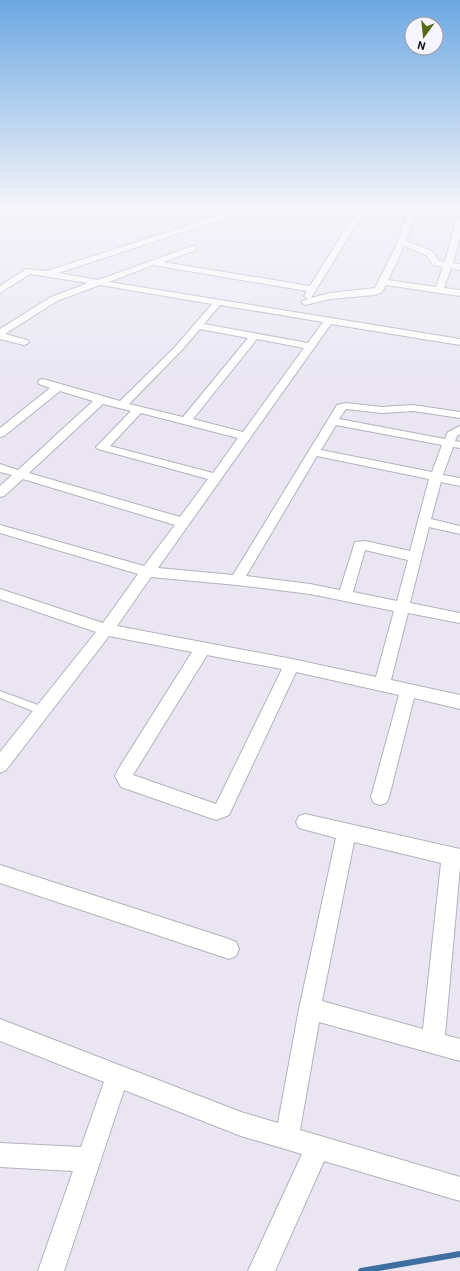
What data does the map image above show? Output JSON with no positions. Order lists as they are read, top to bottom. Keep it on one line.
{"north":"bottom"}
